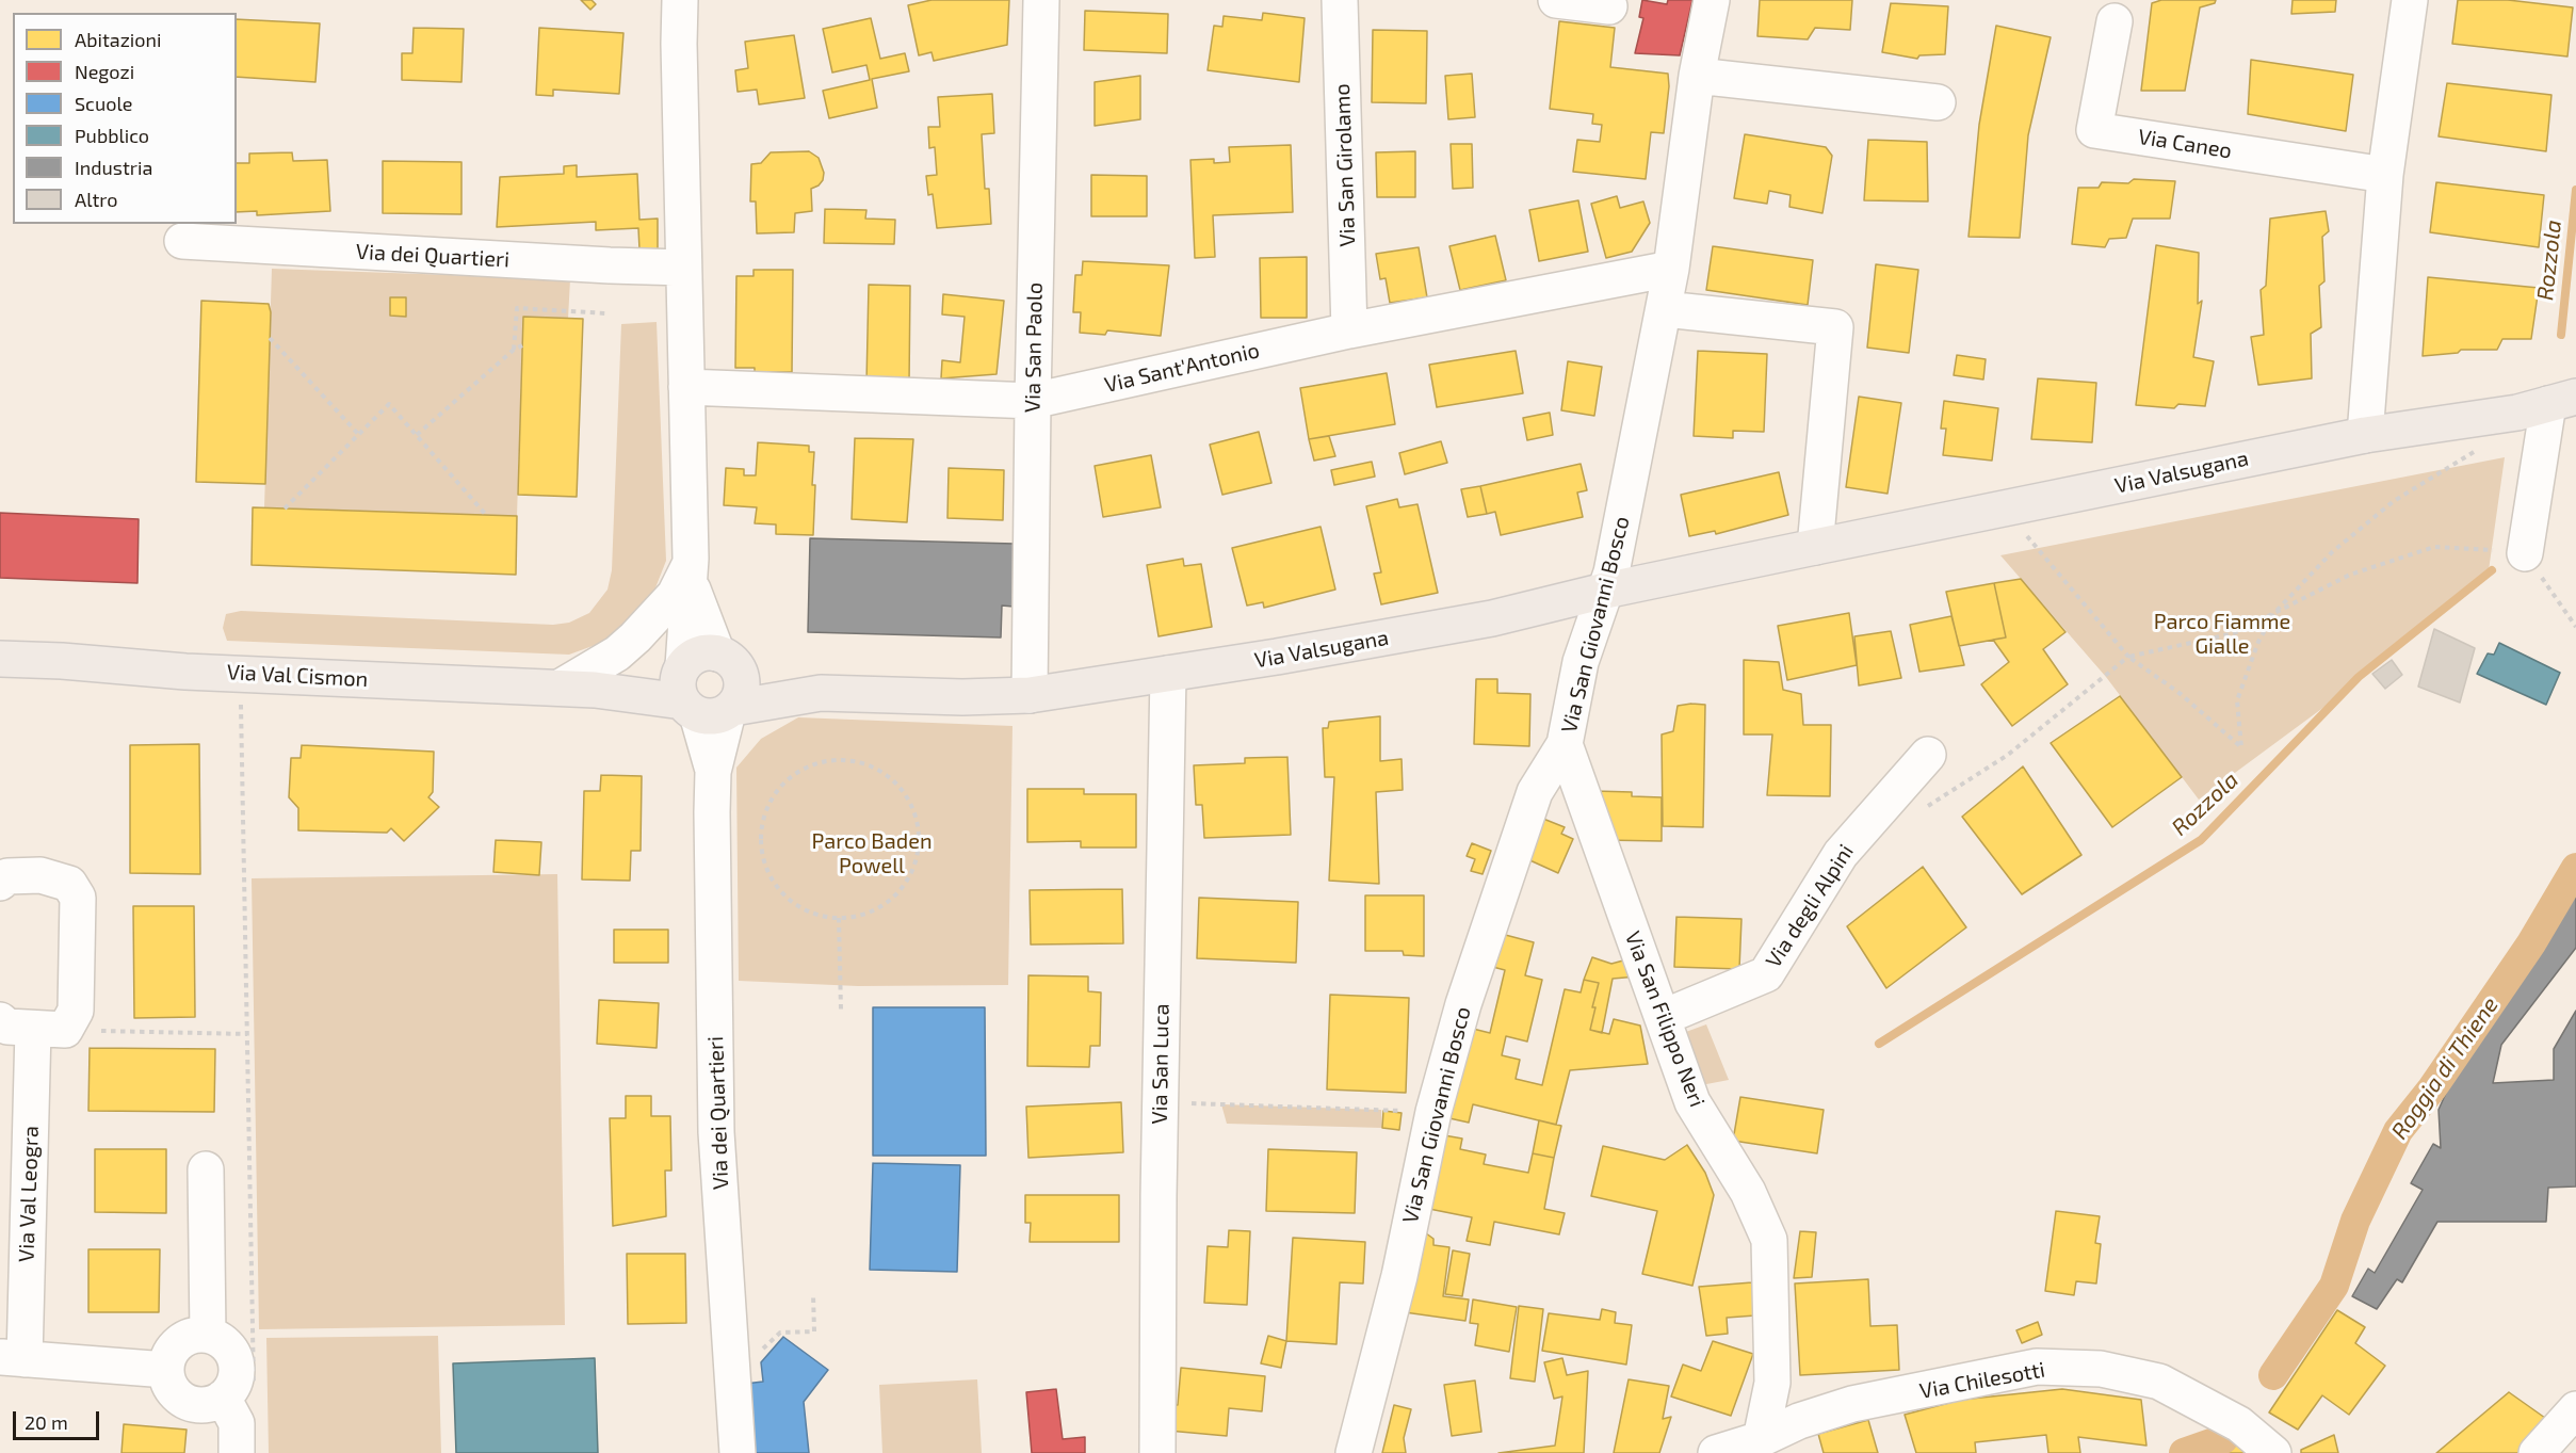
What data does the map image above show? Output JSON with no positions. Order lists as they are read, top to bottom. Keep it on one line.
{"streets":{"main road":["Via Valsugana","Via Val Cismon"],"street":["Via Caneo","Via San Girolamo","Via dei Quartieri","Via San Paolo","Via Sant'Antonio","Via San Giovanni Bosco","Via degli Alpini","Via San Filippo Neri","Via San Luca","Via Val Leogra","Via Chilesotti"]},"crossings":[["Via San Girolamo","Via Sant'Antonio"],["Via dei Quartieri","Via Sant'Antonio"],["Via dei Quartieri","Via Valsugana"],["Via dei Quartieri","Via Val Cismon"],["Via San Paolo","Via Sant'Antonio"],["Via San Paolo","Via Valsugana"],["Via Sant'Antonio","Via San Giovanni Bosco"],["Via Valsugana","Via San Giovanni Bosco"],["Via Valsugana","Via Val Cismon"],["Via Valsugana","Via San Luca"],["Via San Giovanni Bosco","Via San Filippo Neri"],["Via degli Alpini","Via San Filippo Neri"],["Via San Filippo Neri","Via Chilesotti"]],"water":["Rozzola","Roggia di Thiene"],"parks":["Parco Fiamme Gialle","Parco Baden Powell"],"legend":["Abitazioni","Negozi","Scuole","Pubblico","Industria","Altro"],"scale_bar":"20 m"}
